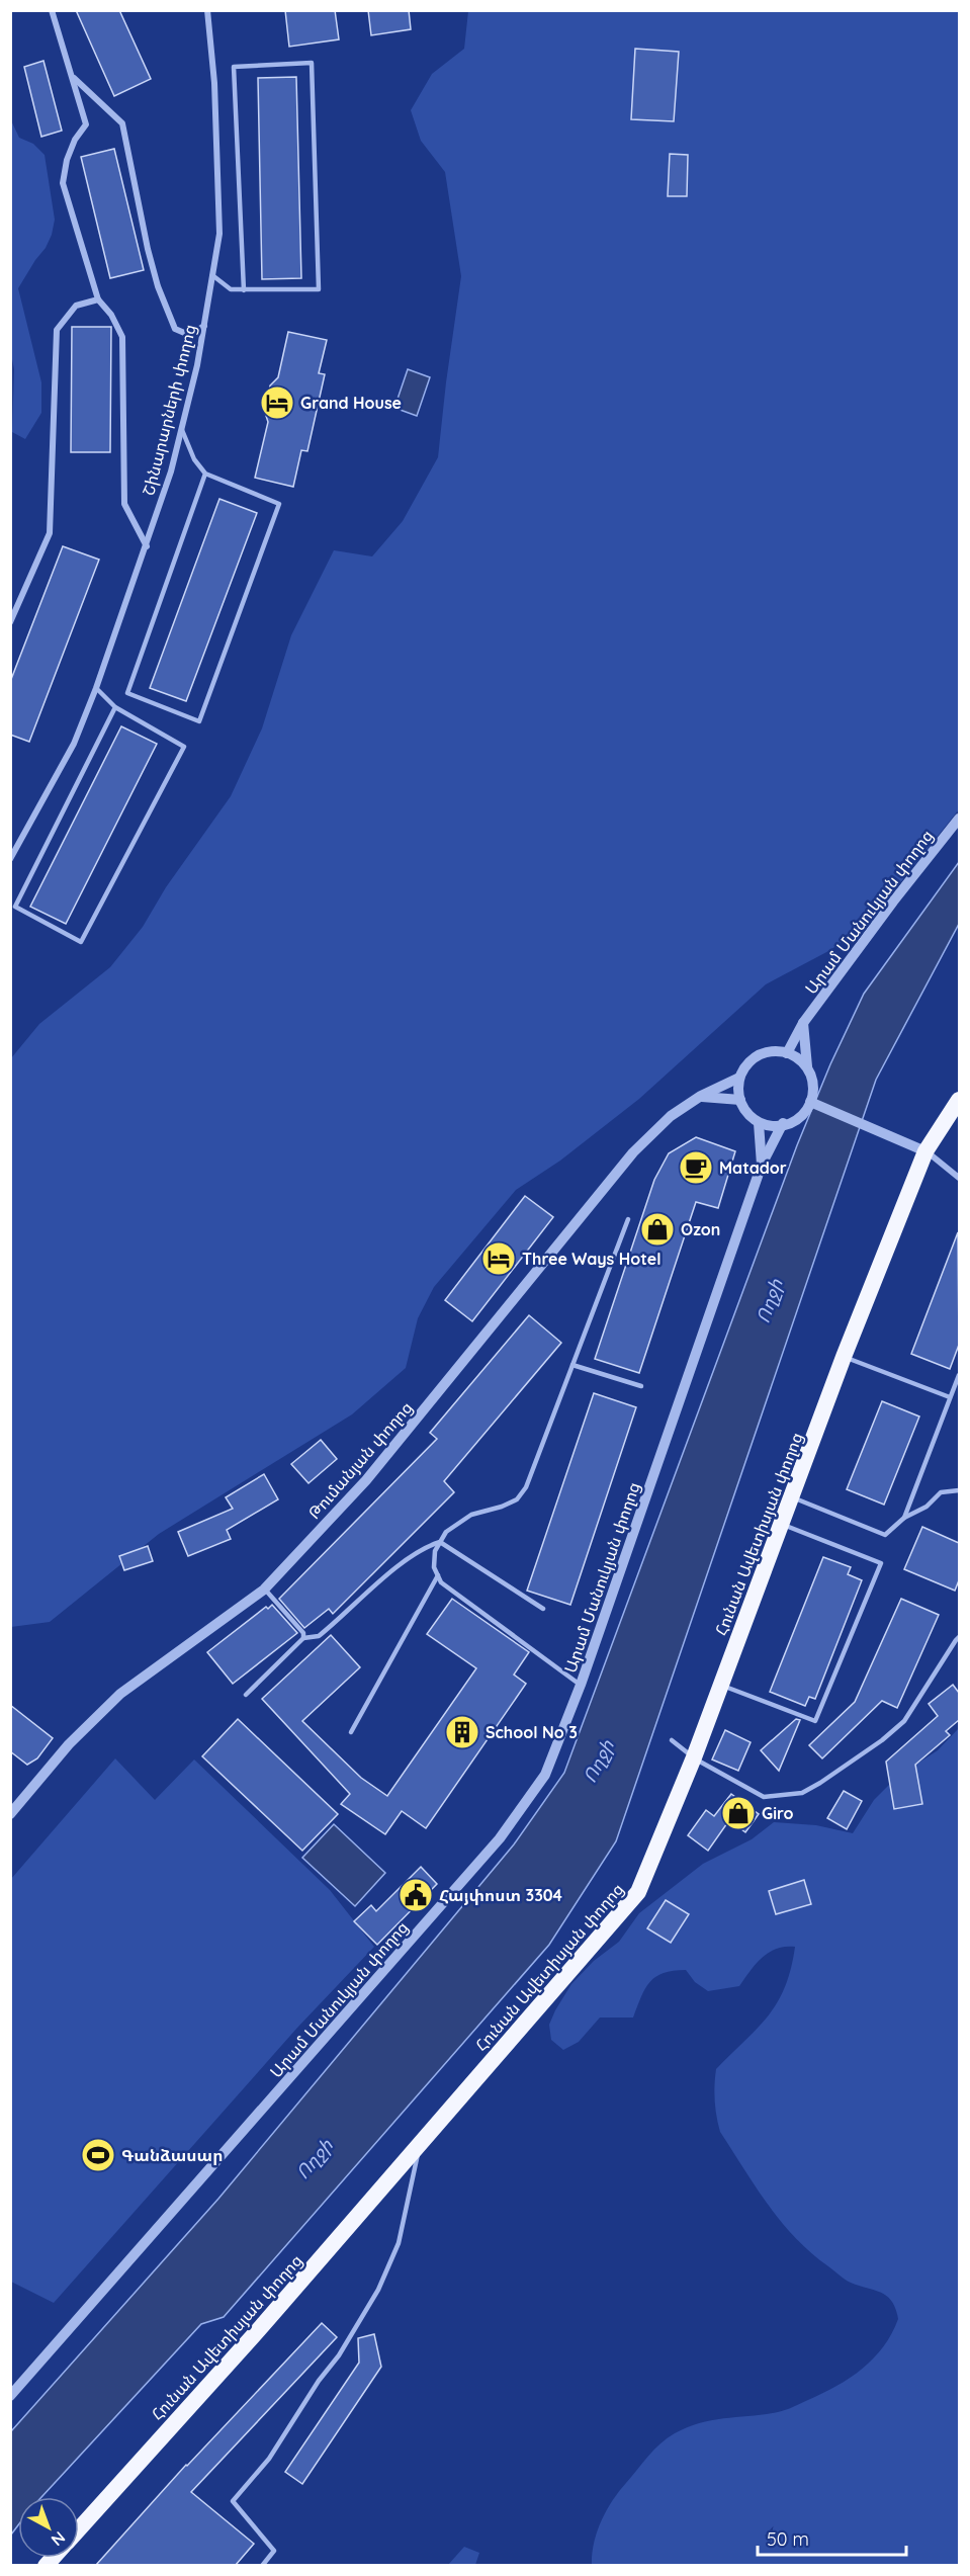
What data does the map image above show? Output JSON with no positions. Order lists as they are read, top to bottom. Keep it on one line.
{"streets":{"highway":["Հունան Ավետիսյան փողոց"],"street":["Շինարարների փողոց","Արամ Մանուկյան փողոց","Թումանյան փողոց"]},"crossings":[["Արամ Մանուկյան փողոց","Թումանյան փողոց"]],"water":["Ողջի"],"places":{"hotel":["Grand House","Three Ways Hotel"],"cafe":["Matador"],"shop":["Ozon","Giro"],"building":["School No 3"],"public building":["Հայփոստ 3304"],"sports":["Գանձասար"]},"scale_bar":"50 m","north":"bottom right"}
